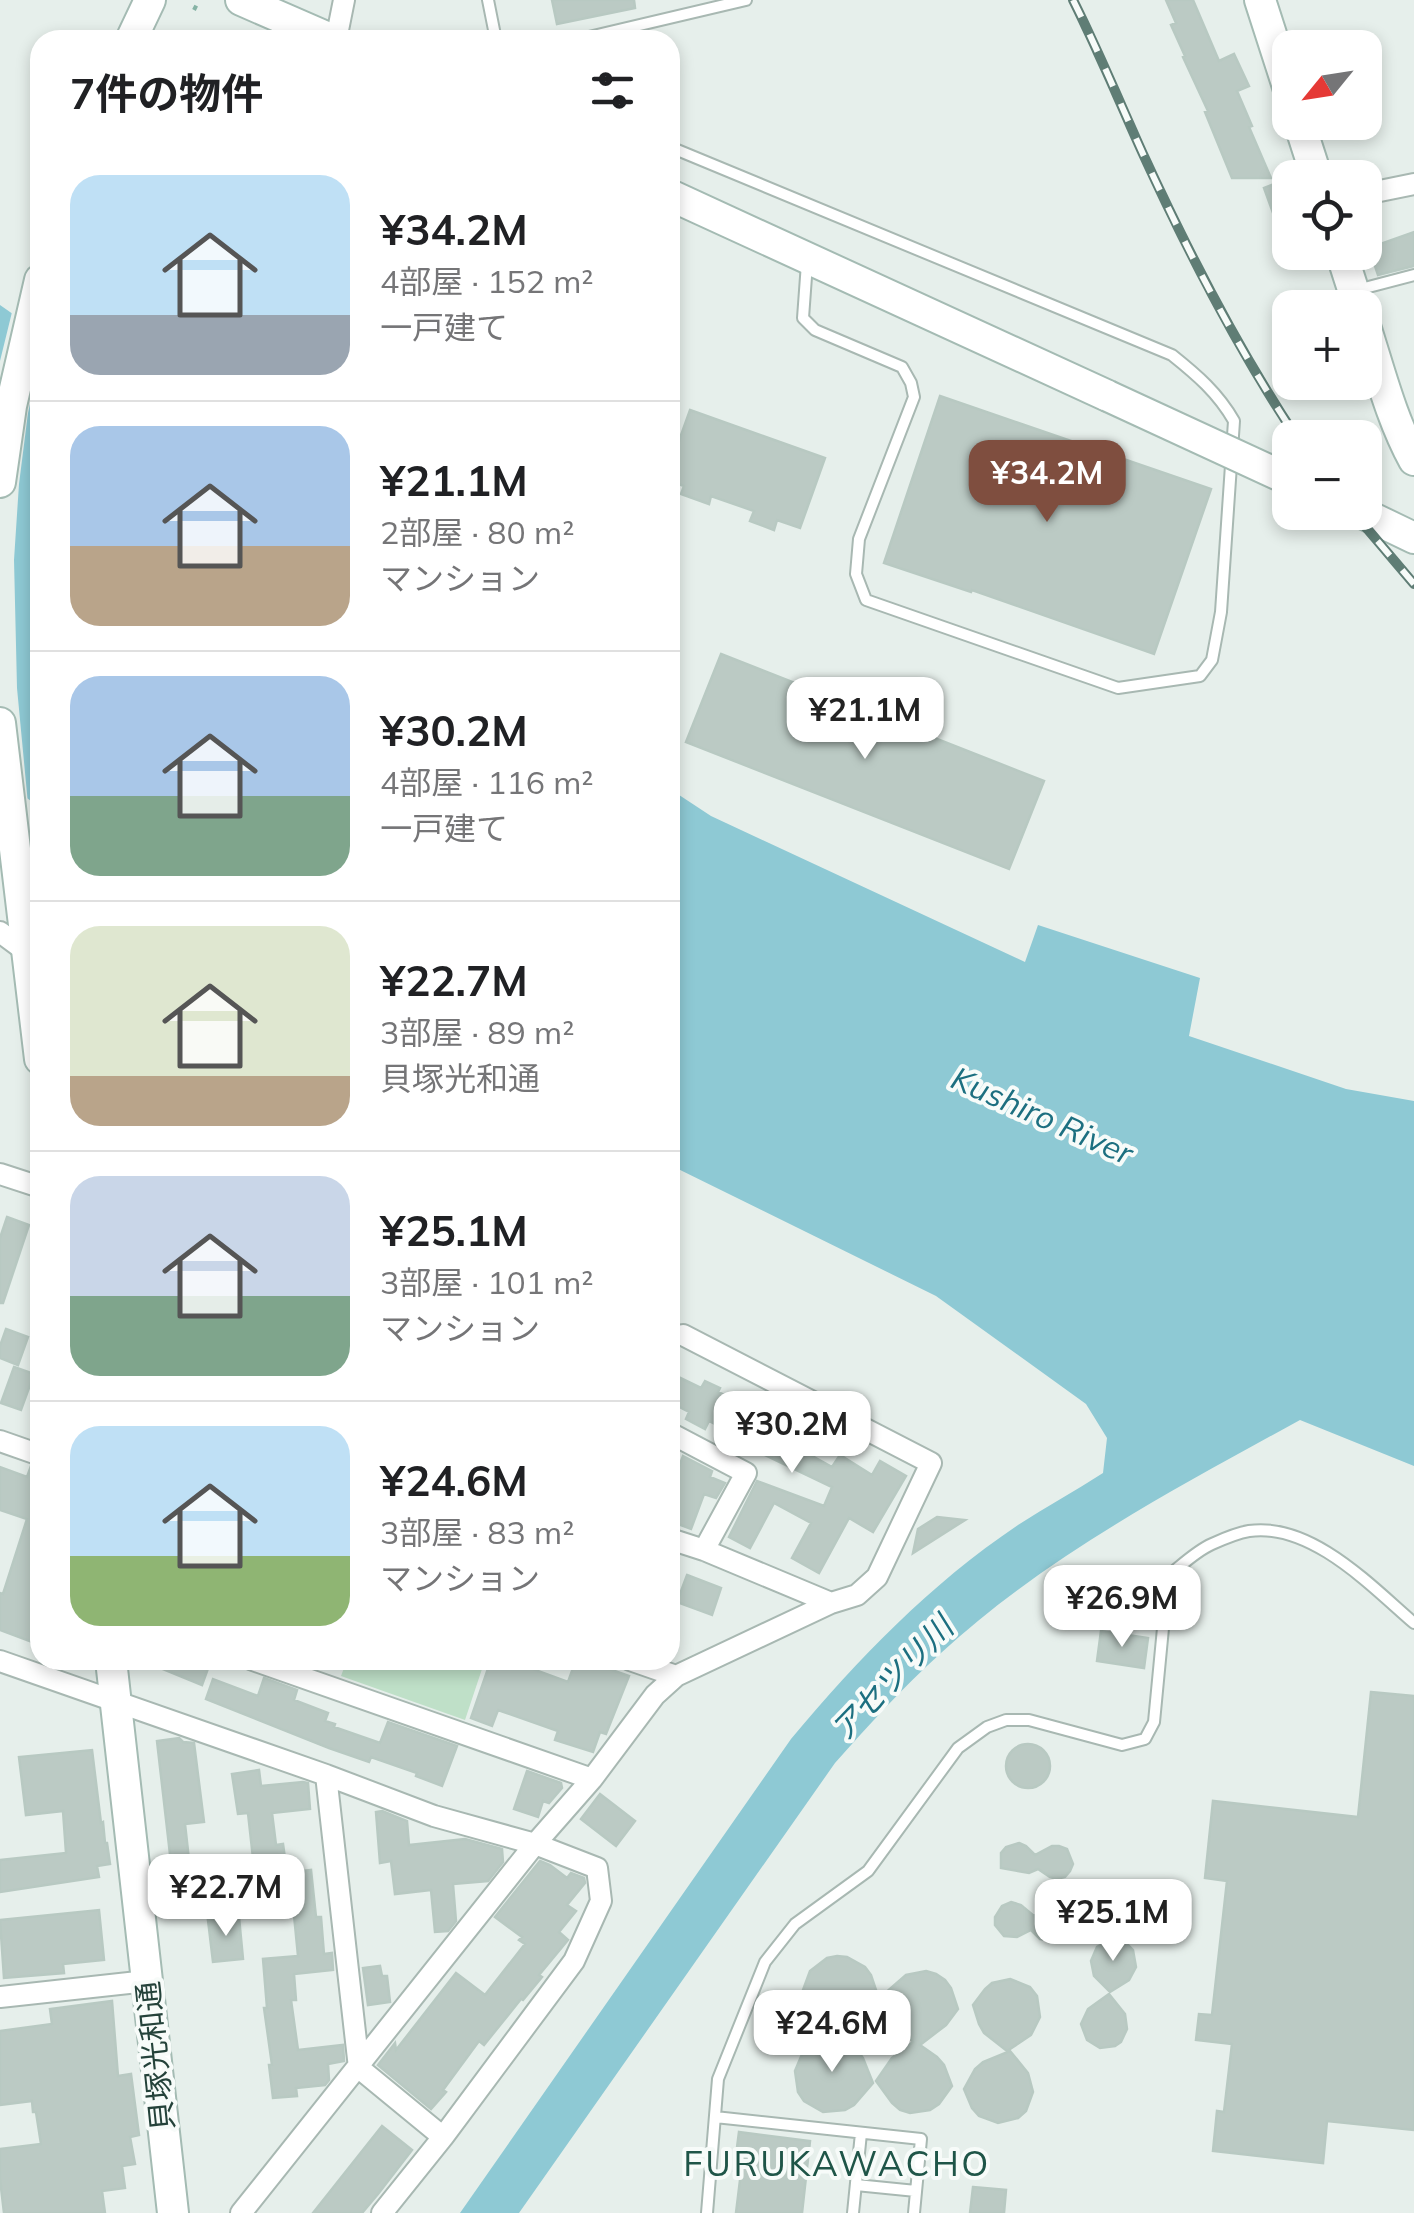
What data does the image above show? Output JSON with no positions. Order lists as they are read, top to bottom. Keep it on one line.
{"streets":{"street":["貝塚光和通"]},"districts":["FURUKAWACHO"],"water":["Kushiro River","アセツリ川"],"north":"bottom left","page":{"map_buttons":["+","−"],"heading":"7件の物件","list":[{"name":"¥34.2M","note":"4部屋 · 152 m² · 一戸建て"},{"name":"¥21.1M","note":"2部屋 · 80 m² · マンション"},{"name":"¥30.2M","note":"4部屋 · 116 m² · 一戸建て"},{"name":"¥22.7M","note":"3部屋 · 89 m² · 貝塚光和通"},{"name":"¥25.1M","note":"3部屋 · 101 m² · マンション"},{"name":"¥24.6M","note":"3部屋 · 83 m² · マンション"}],"price":["¥34.2M","¥21.1M","¥30.2M","¥26.9M","¥22.7M","¥25.1M","¥24.6M"]}}
